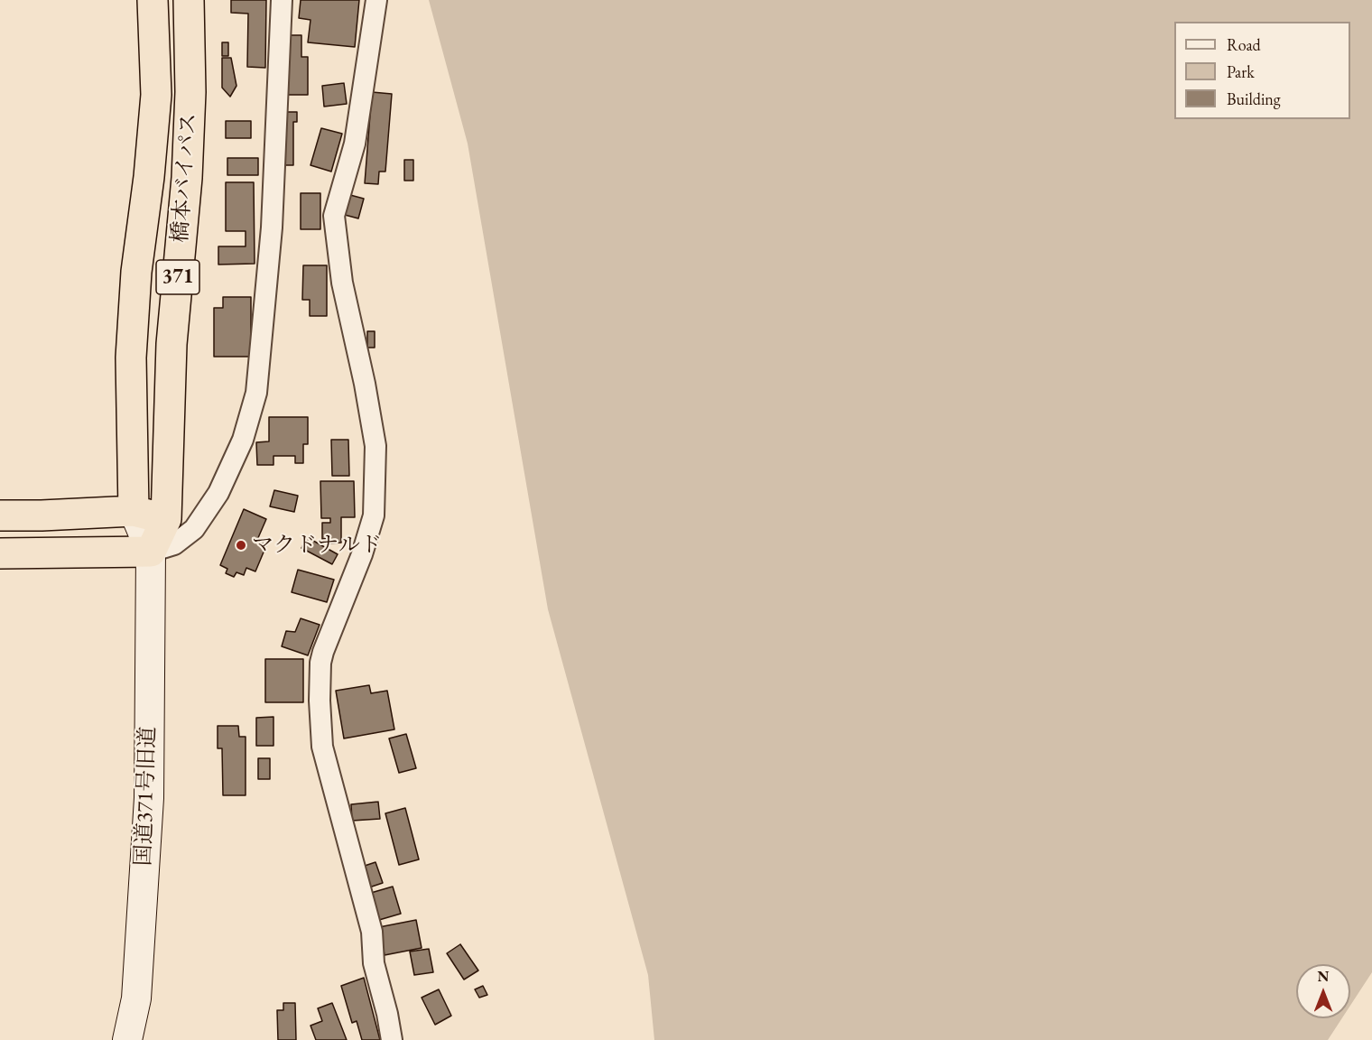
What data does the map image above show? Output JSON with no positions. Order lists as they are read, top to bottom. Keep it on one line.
{"streets":{"highway":["橋本バイパス","371"],"street":["国道371号旧道"]},"crossings":[["橋本バイパス","国道371号旧道"]],"places":["マクドナルド"],"legend":["Road","Park","Building"],"north":"top"}
